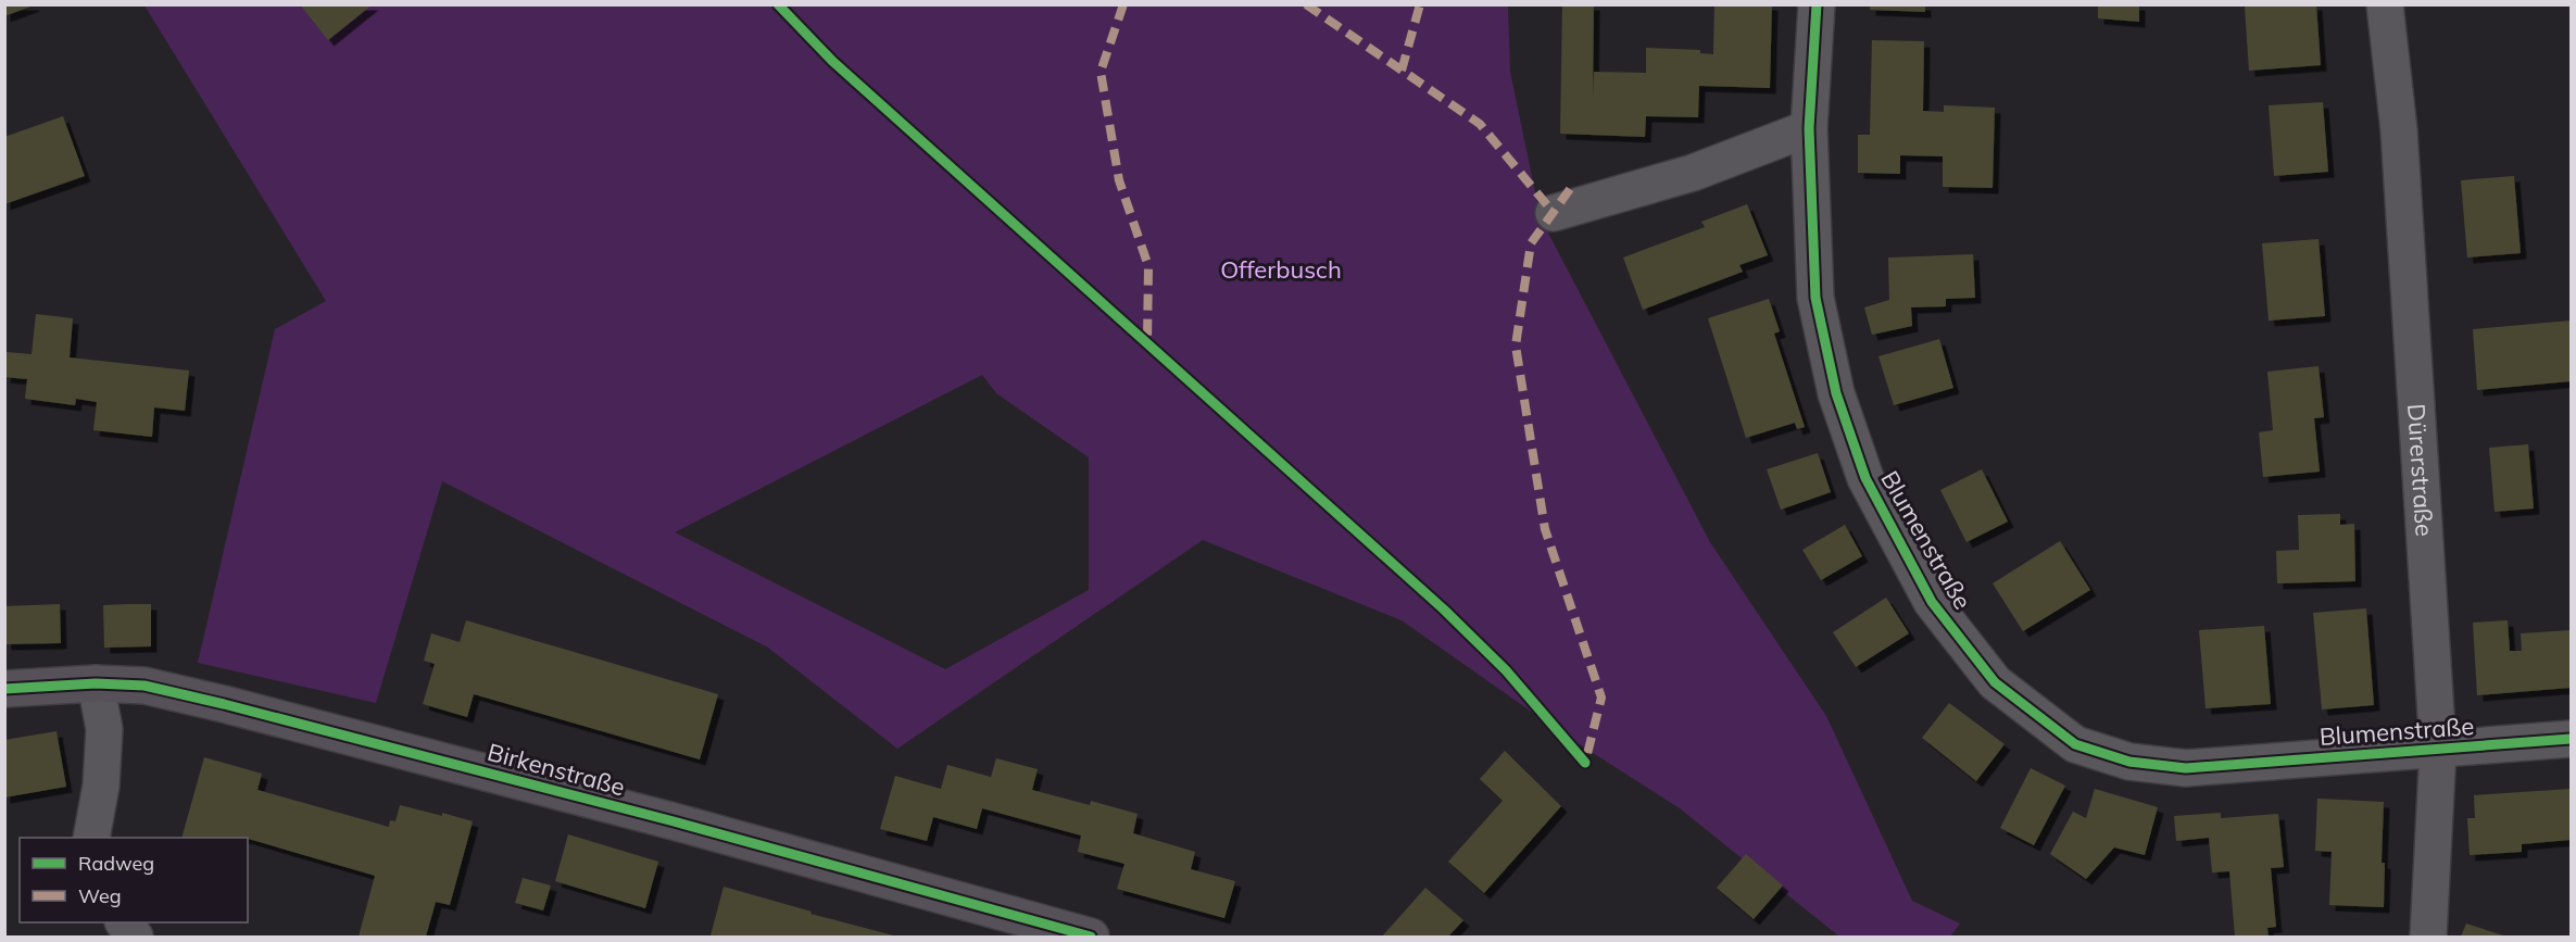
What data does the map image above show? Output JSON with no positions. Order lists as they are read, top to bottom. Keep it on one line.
{"streets":{"street":["Dürerstraße","Blumenstraße","Birkenstraße"]},"crossings":[["Dürerstraße","Blumenstraße"]],"parks":["Offerbusch"],"legend":["Radweg","Weg"]}
